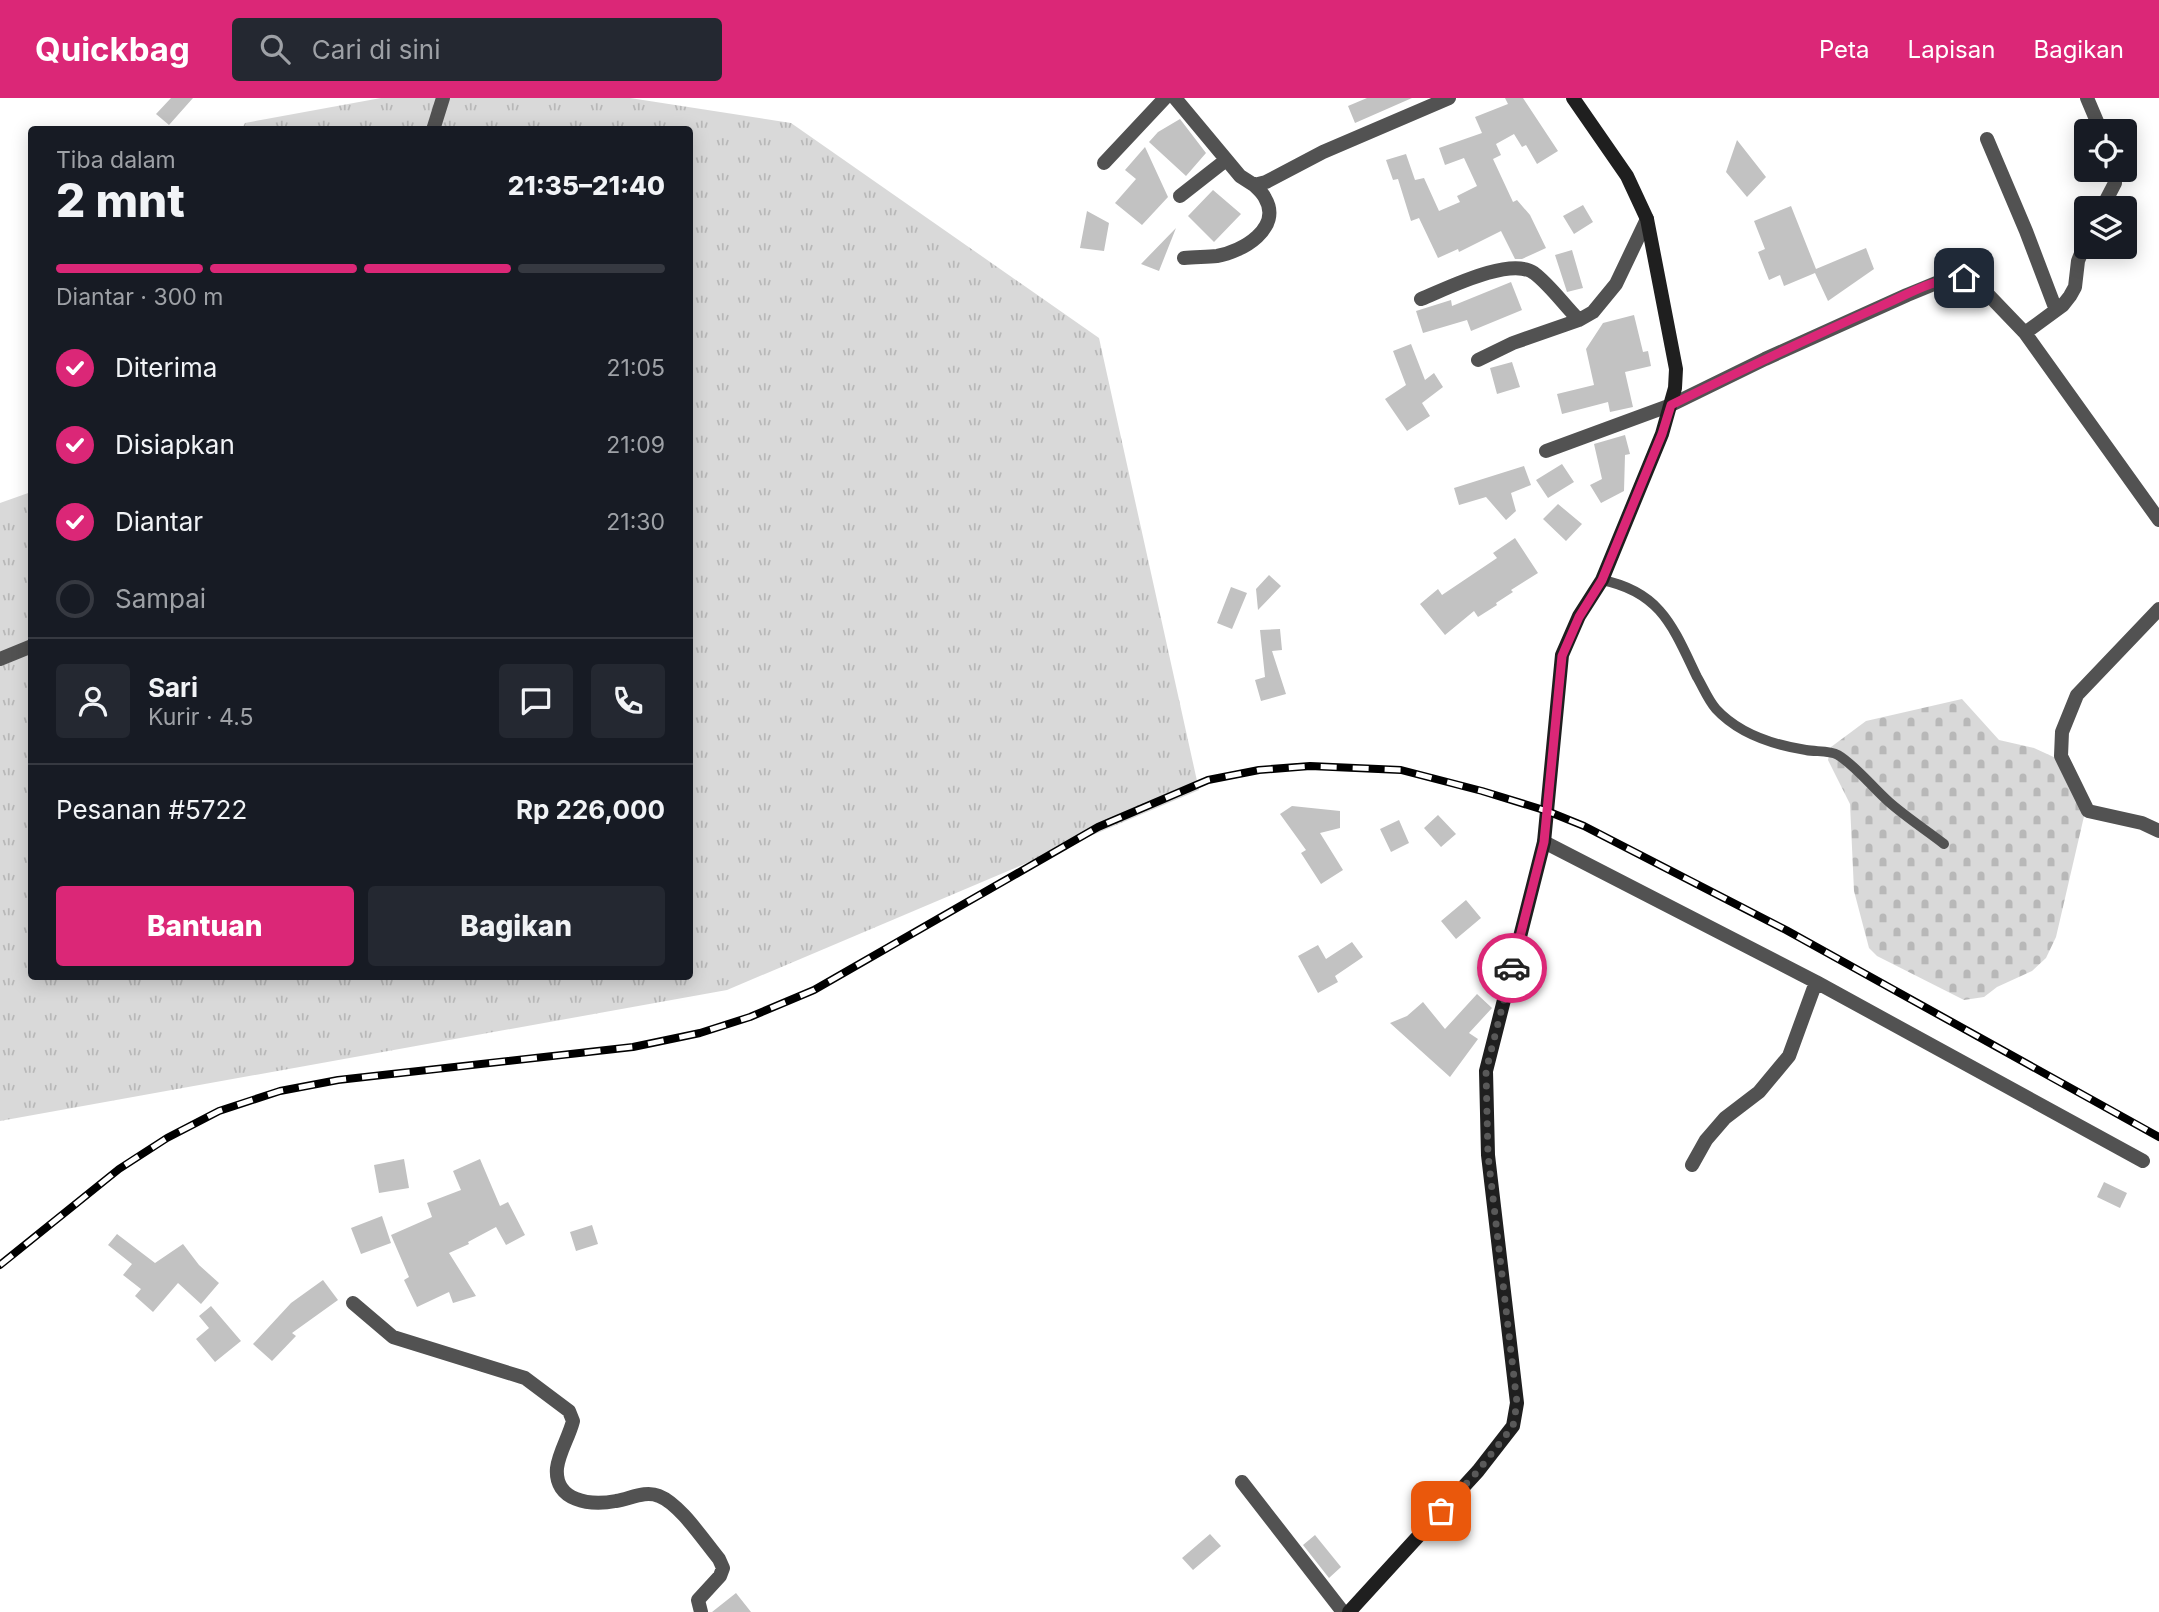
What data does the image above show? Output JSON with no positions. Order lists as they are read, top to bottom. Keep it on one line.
{"page":{"header":"Quickbag","search":"Cari di sini","nav":["Peta","Lapisan","Bagikan"],"heading":["2 mnt","Tiba dalam","21:35–21:40"],"panel":["Sari","Kurir · 4.5","Pesanan #5722","Rp 226,000"],"bar":"Diantar · 300 m","list":[["Diterima","21:05"],["Disiapkan","21:09"],["Diantar","21:30"],"Sampai"],"buttons":["Bantuan","Bagikan"]}}
